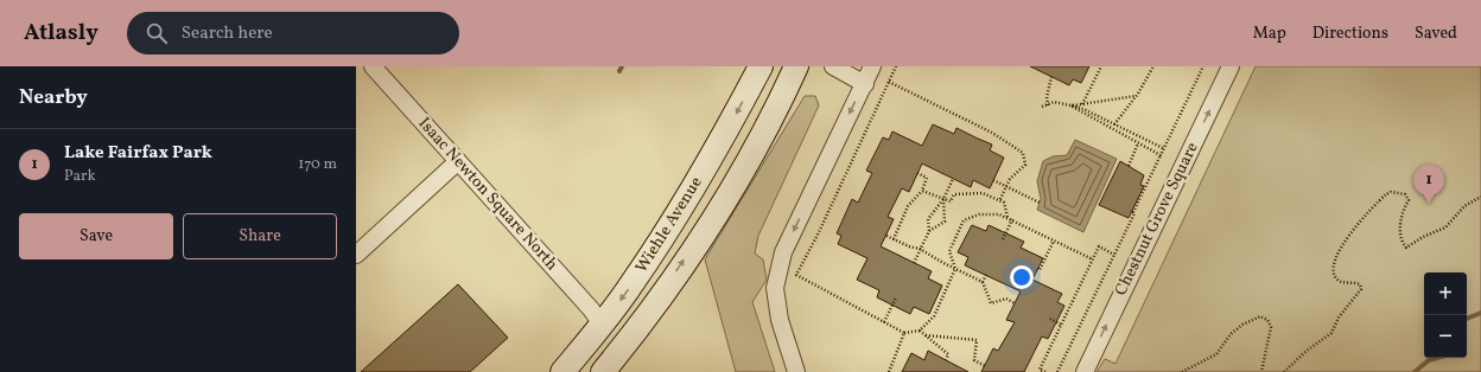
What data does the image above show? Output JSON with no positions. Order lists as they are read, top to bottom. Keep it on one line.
{"streets":{"main road":["Wiehle Avenue"],"street":["Isaac Newton Square North","Chestnut Grove Square"]},"crossings":[["Isaac Newton Square North","Wiehle Avenue"]],"one_way":["Chestnut Grove Square"],"page":{"header":"Atlasly","search":"Search here","nav":["Map","Directions","Saved"],"heading":"Nearby","list":[{"mark":"1","name":"Lake Fairfax Park","note":"Park","value":"170 m"}],"pins":"1","buttons":["Save","Share"],"map_buttons":["+","−"]}}
